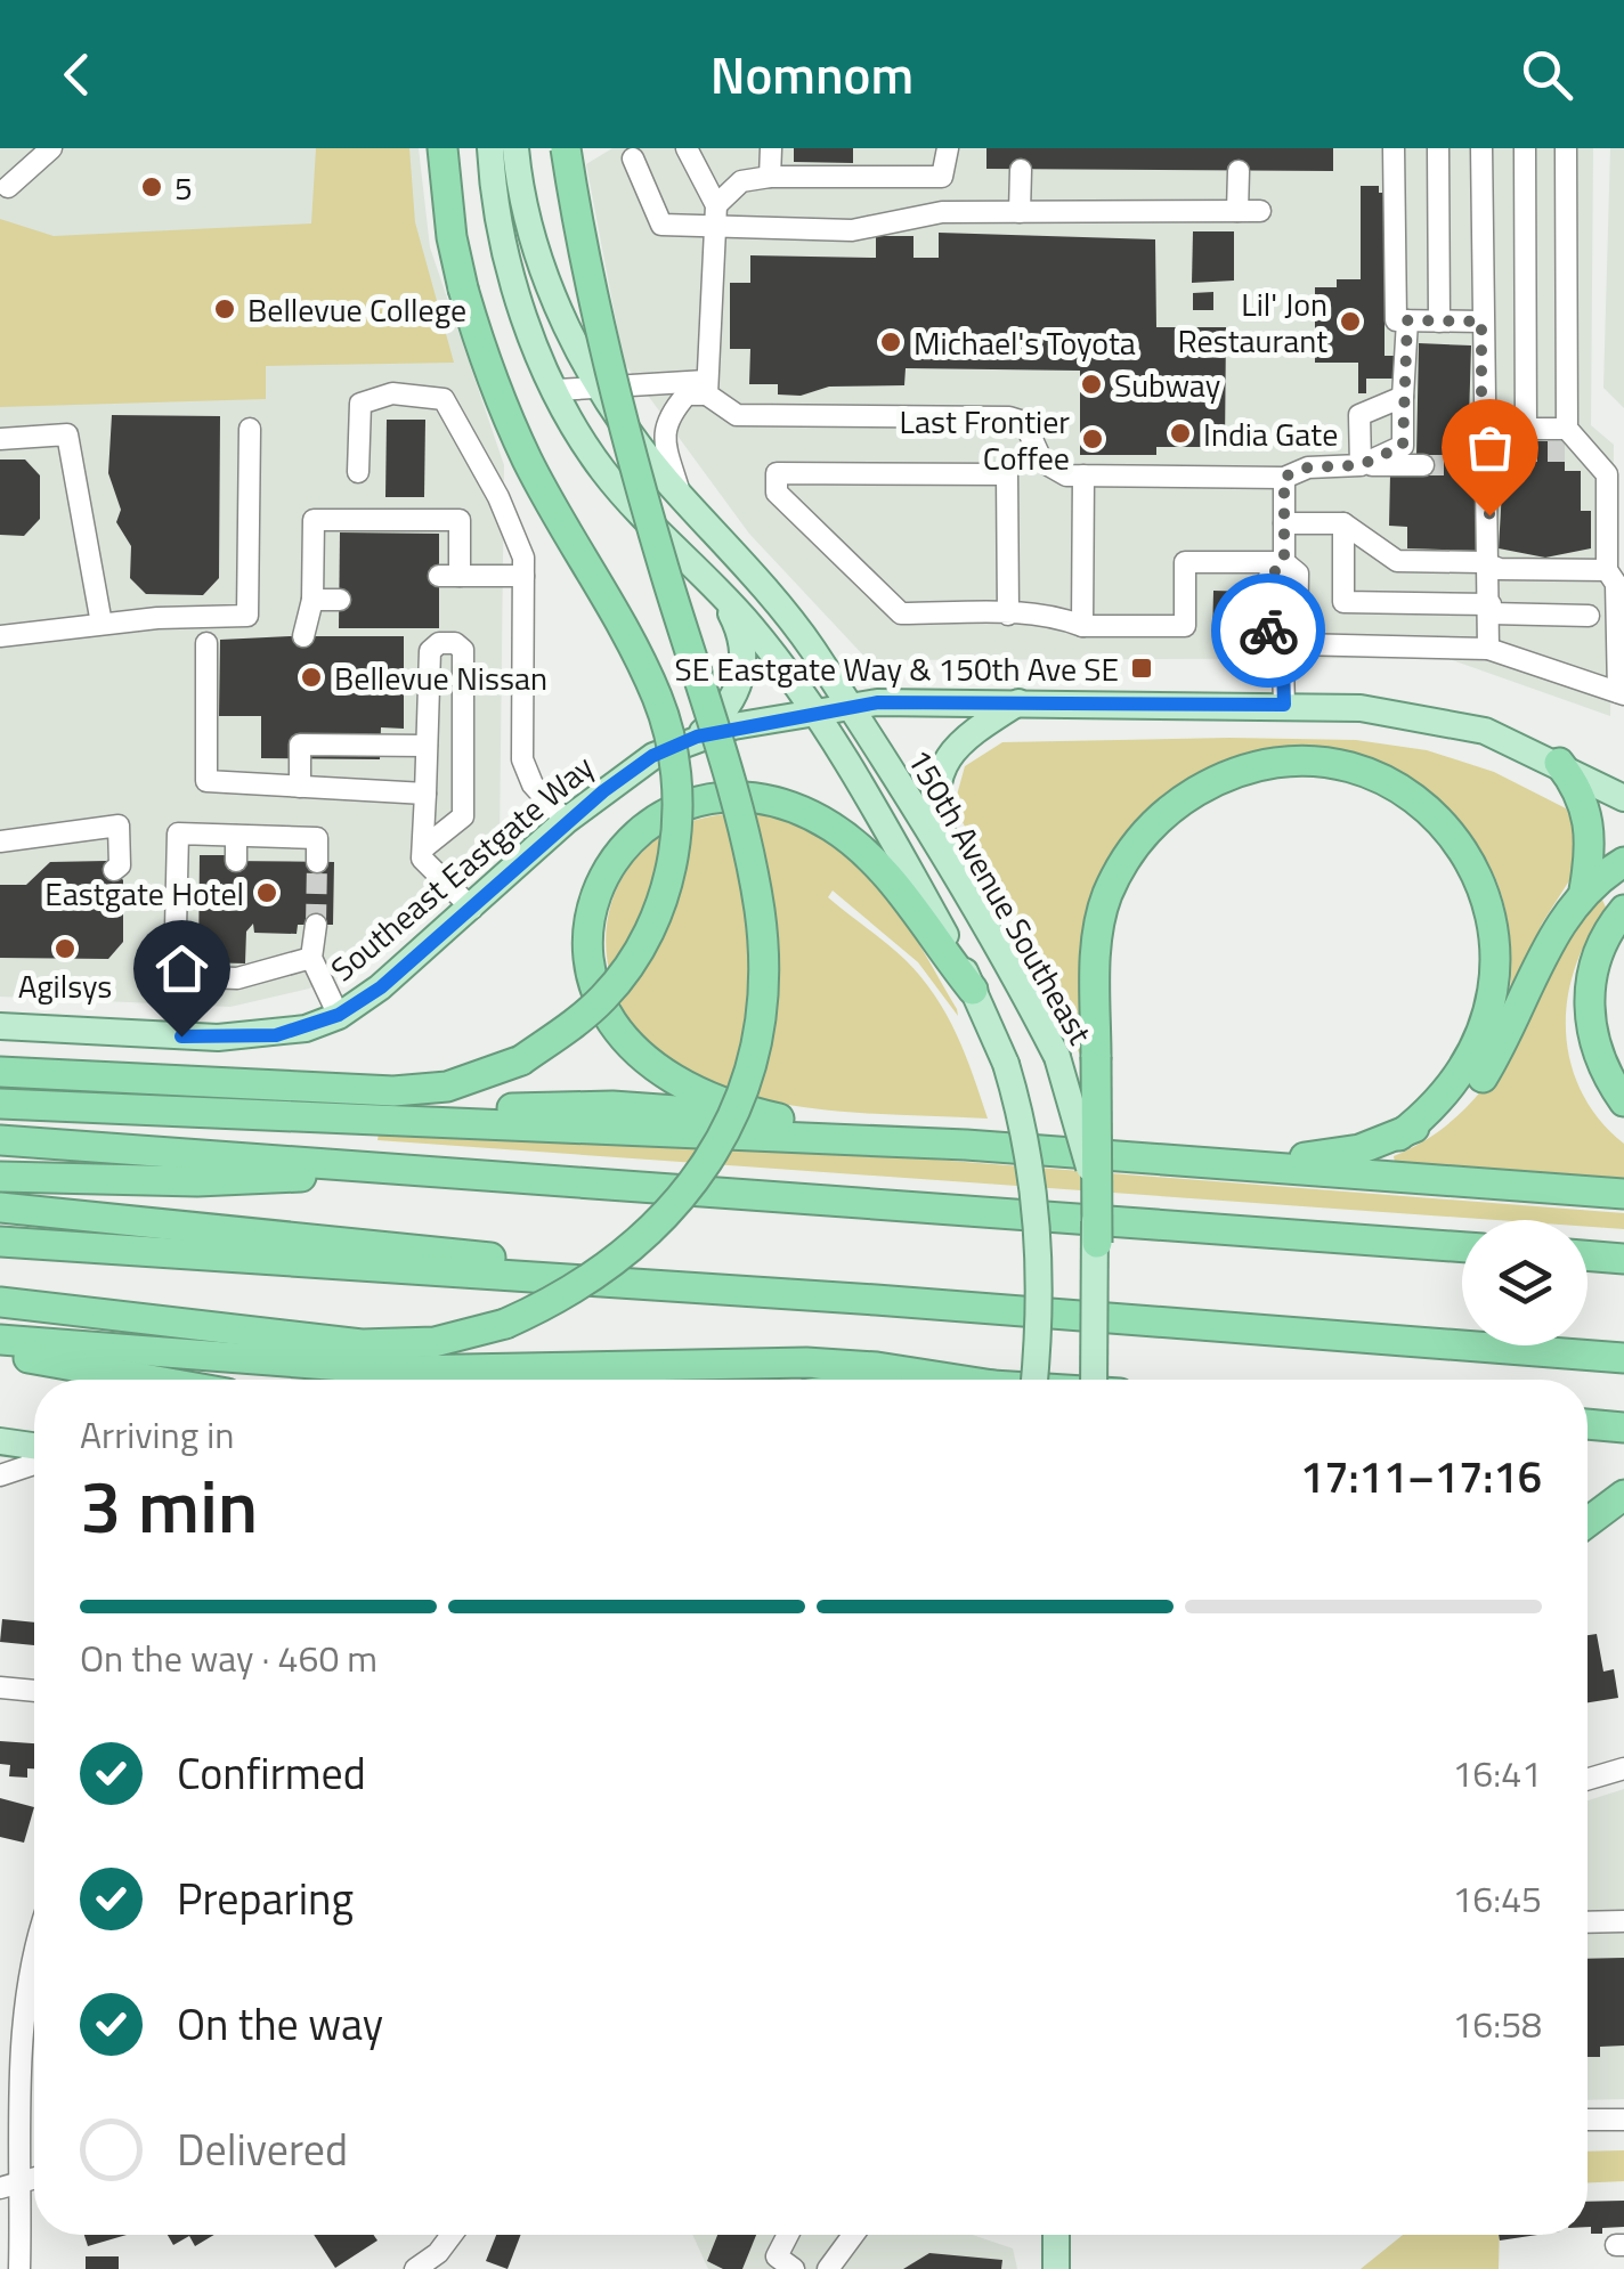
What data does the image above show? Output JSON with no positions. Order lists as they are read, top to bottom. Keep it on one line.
{"streets":{"main road":["Southeast Eastgate Way","150th Avenue Southeast"]},"crossings":[["Southeast Eastgate Way","150th Avenue Southeast"]],"places":{"other":["5","Bellevue College","Lil' Jon Restaurant","Michael's Toyota","Subway","India Gate","Last Frontier Coffee","Bellevue Nissan","Eastgate Hotel","Agilsys"],"transit":["SE Eastgate Way & 150th Ave SE"]},"page":{"header":"Nomnom","heading":["3 min","Arriving in","17:11–17:16"],"bar":"On the way · 460 m","list":[["Confirmed","16:41"],["Preparing","16:45"],["On the way","16:58"],"Delivered"]}}
